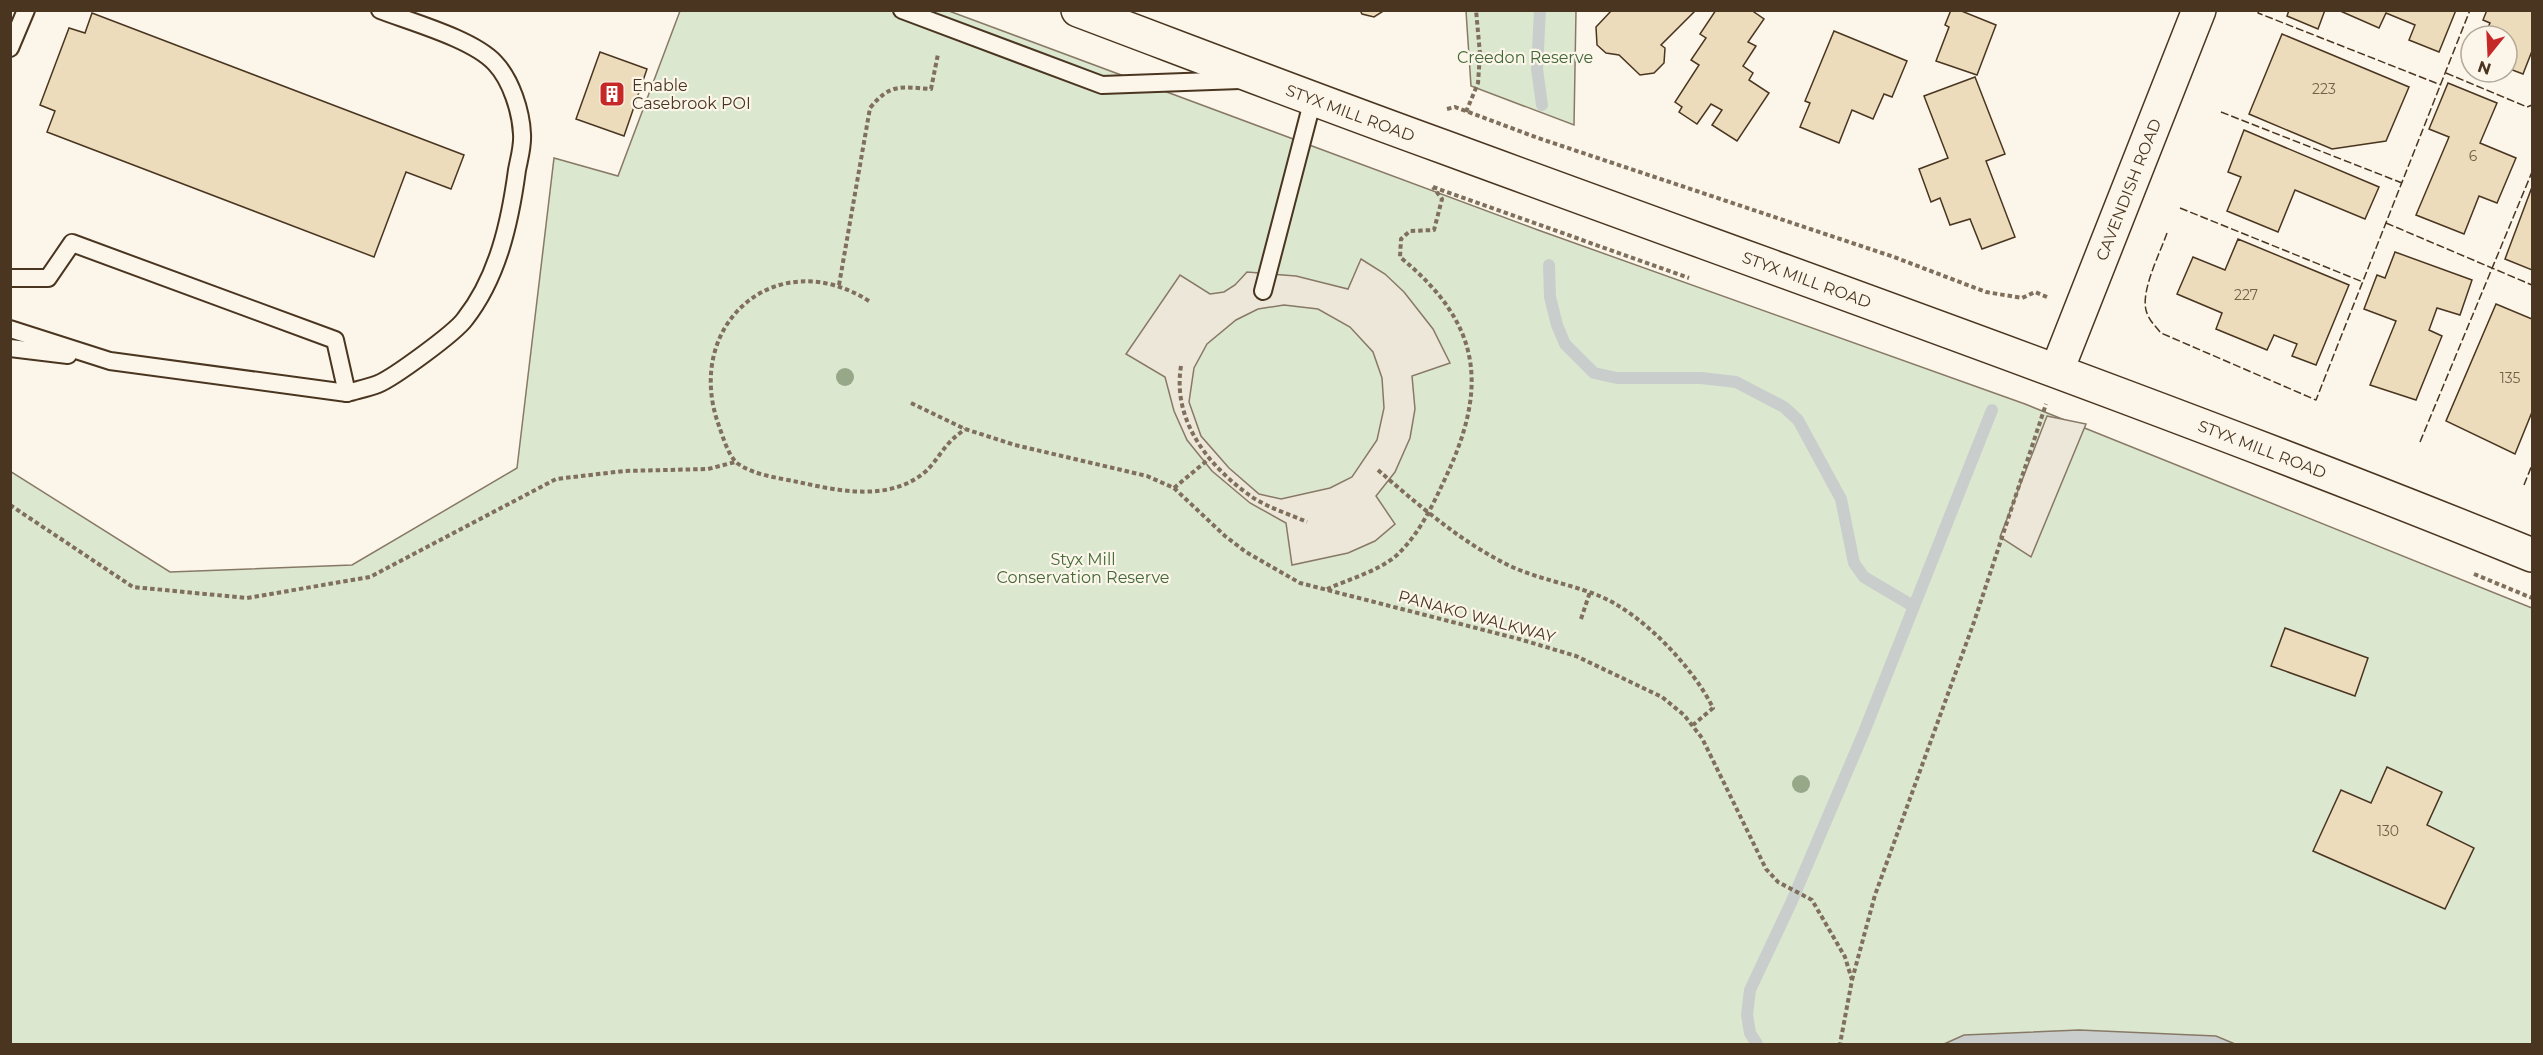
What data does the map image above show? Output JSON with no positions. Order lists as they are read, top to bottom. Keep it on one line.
{"streets":{"street":["STYX MILL ROAD","CAVENDISH ROAD"],"path":["PANAKO WALKWAY"]},"crossings":[["STYX MILL ROAD","CAVENDISH ROAD"]],"parks":["Creedon Reserve","Styx Mill Conservation Reserve"],"places":{"building":["Enable Casebrook POI"]},"house_numbers":["223","6","227","135","130"],"north":"bottom"}
